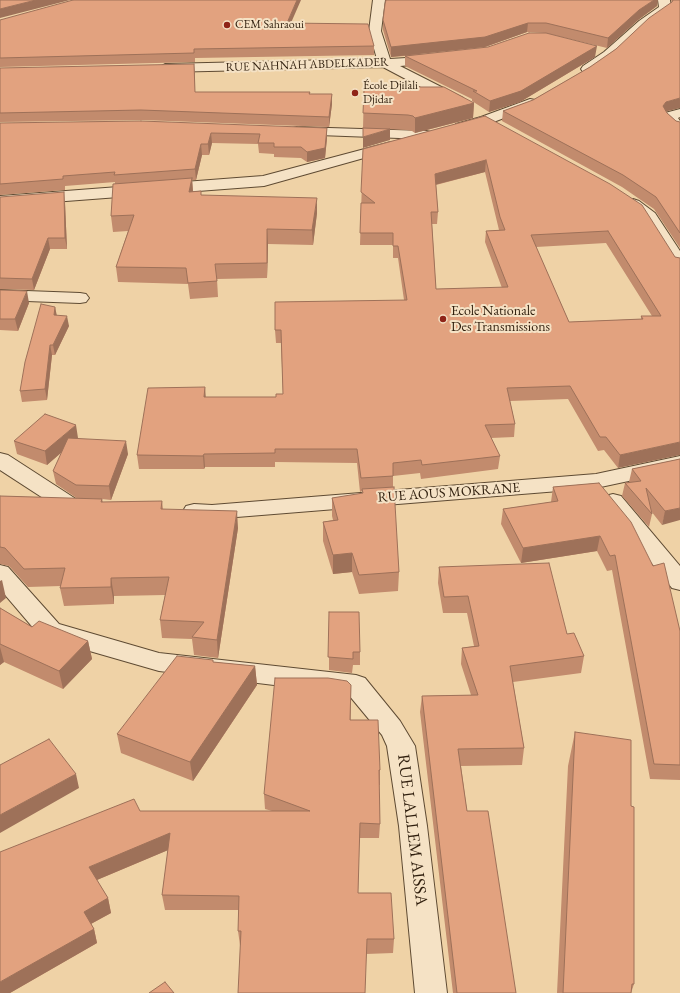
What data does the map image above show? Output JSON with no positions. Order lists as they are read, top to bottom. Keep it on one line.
{"streets":{"street":["RUE NAHNAH ABDELKADER","RUE AOUS MOKRANE","RUE LALLEM AISSA"]},"places":["CEM Sahraoui","École Djilali Djidar","Ecole Nationale Des Transmissions"]}
